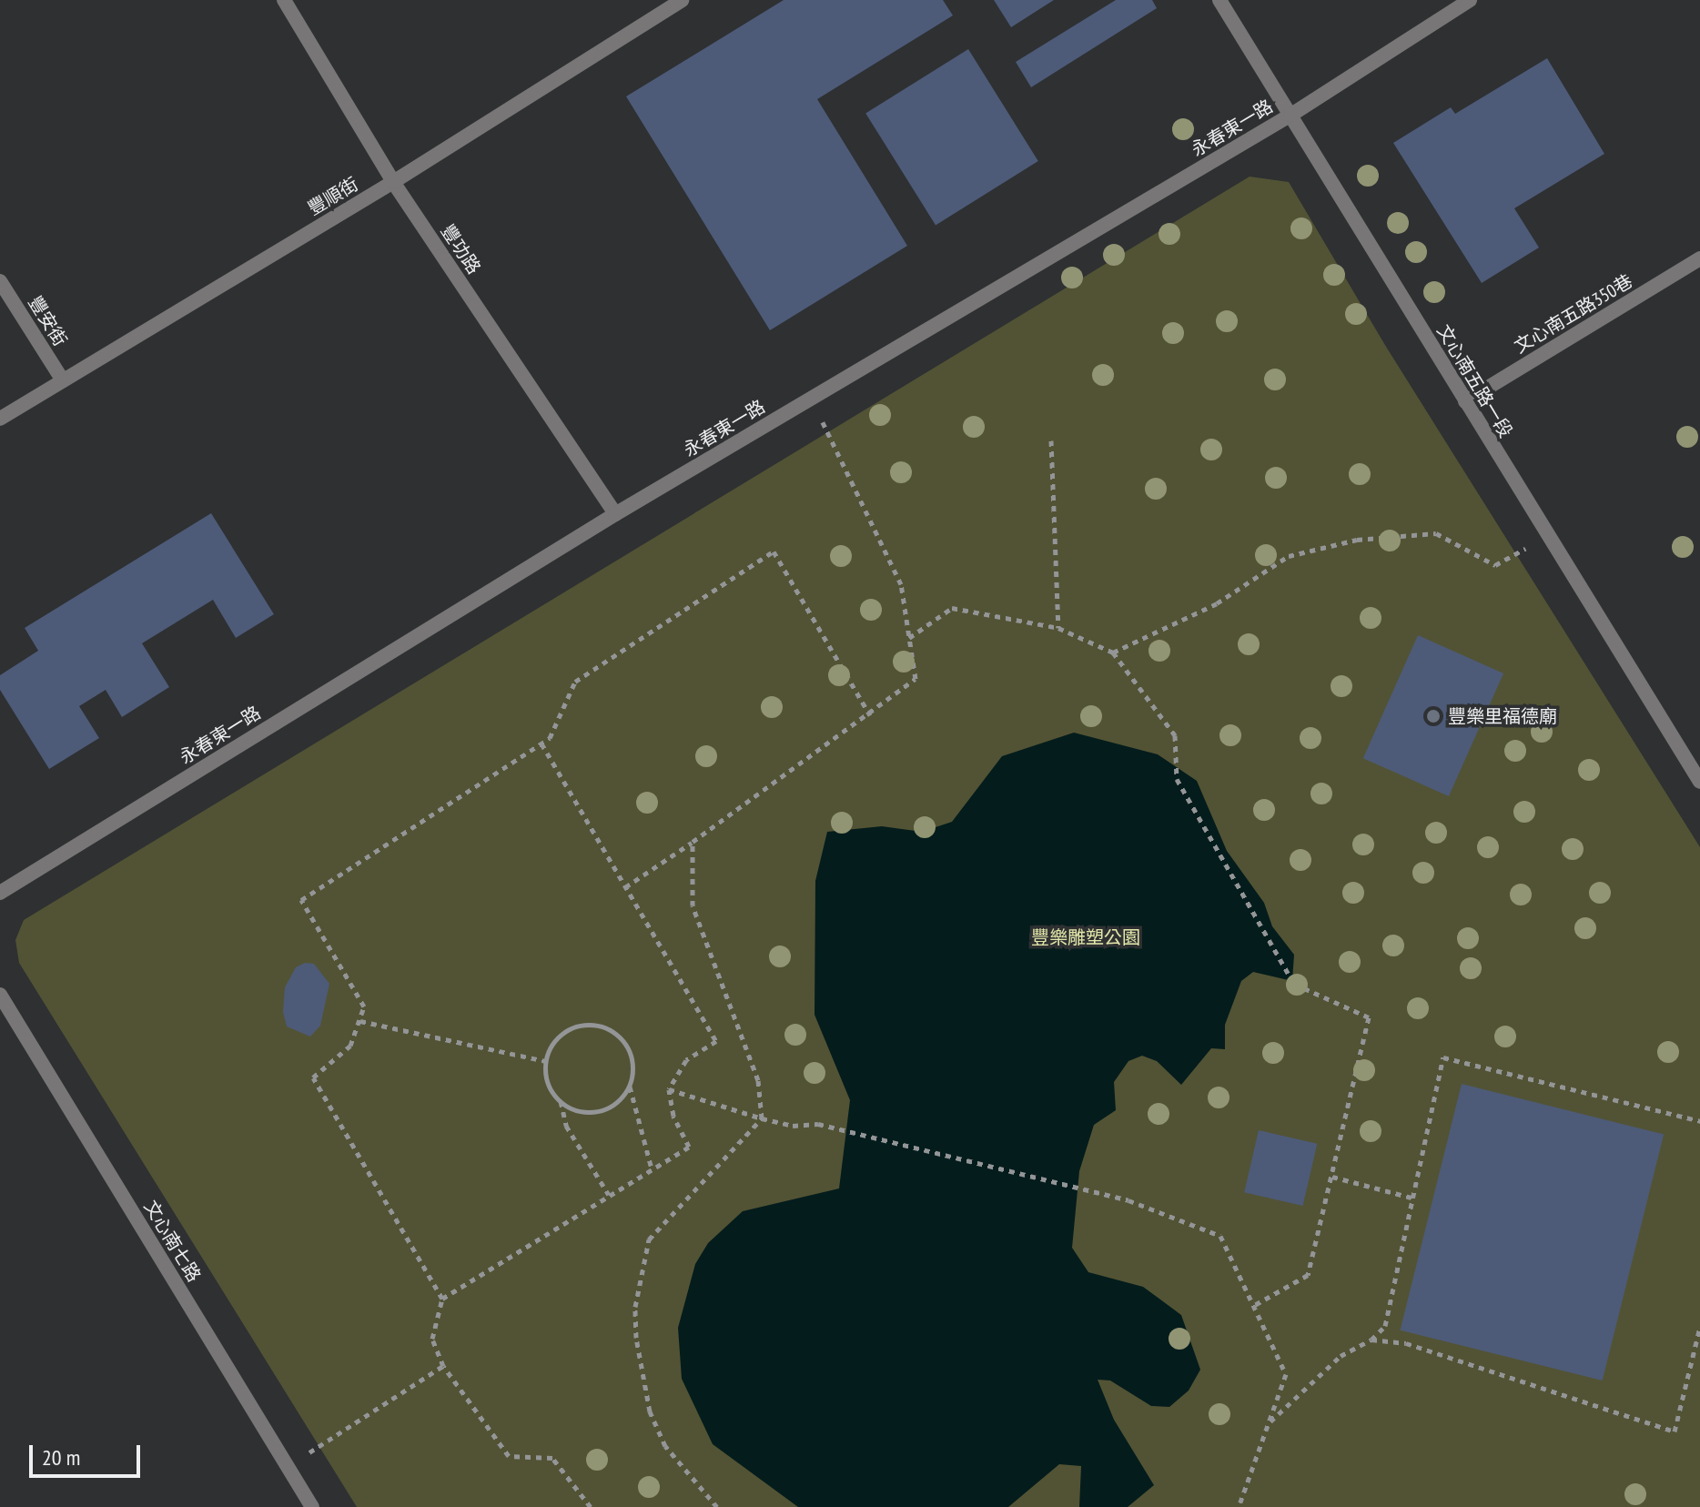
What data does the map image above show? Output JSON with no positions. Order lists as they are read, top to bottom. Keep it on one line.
{"streets":{"street":["永春東一路","豐順街","豐功路","文心南五路350巷","豐安街","文心南五路一段","文心南七路"]},"crossings":[["永春東一路","豐功路"],["永春東一路","文心南五路一段"],["豐順街","豐功路"],["豐順街","豐安街"],["文心南五路350巷","文心南五路一段"]],"parks":["豐樂雕塑公園"],"places":["豐樂里福德廟"],"scale_bar":"20 m"}
